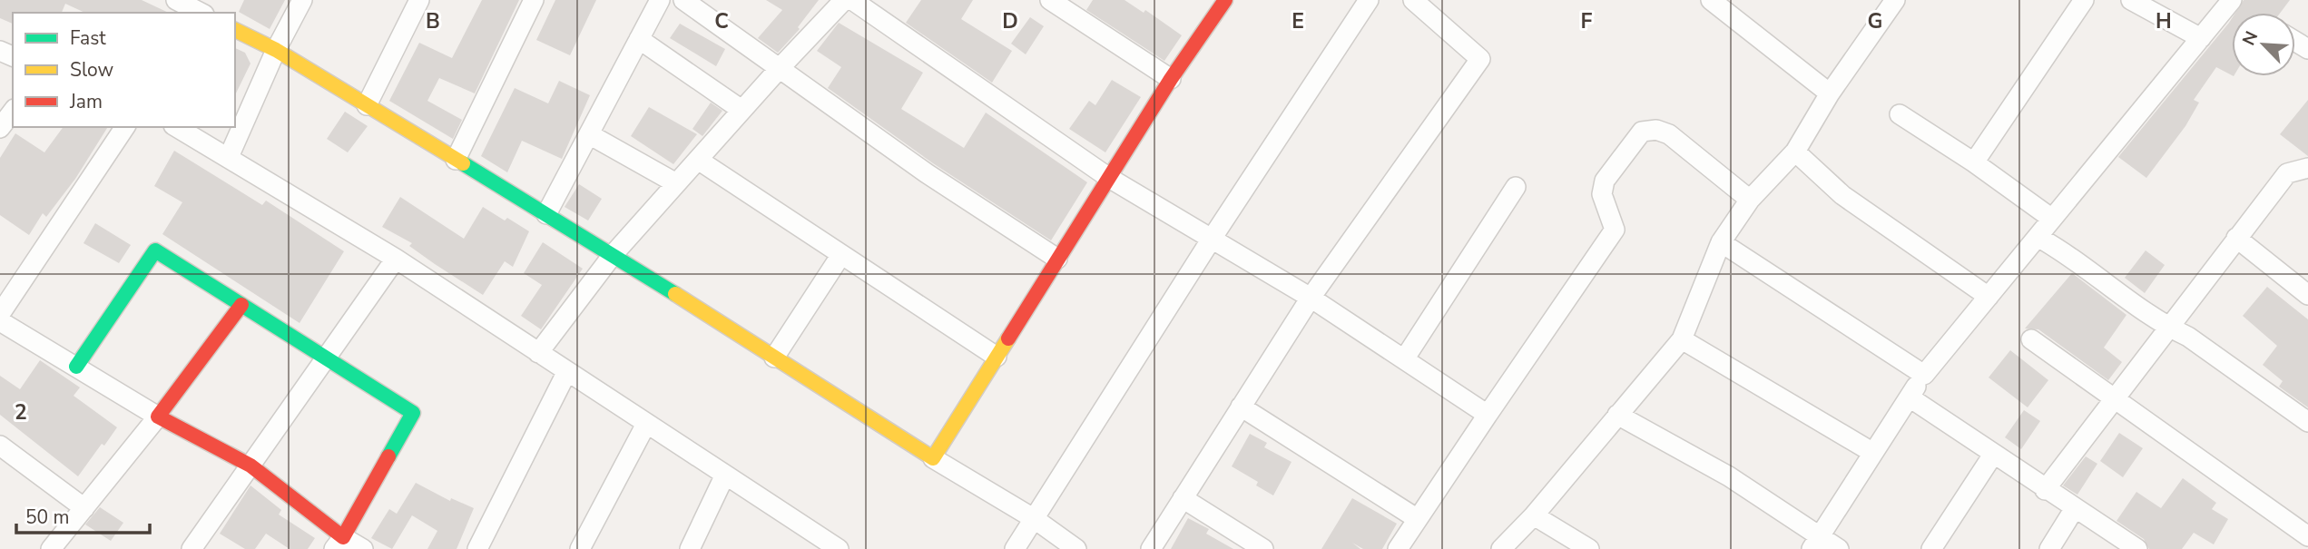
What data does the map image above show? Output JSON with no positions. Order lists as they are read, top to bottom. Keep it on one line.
{"legend":["Fast","Slow","Jam"],"scale_bar":"50 m","north":"top left","grid":{"columns":["B","C","D","E","F","G","H"],"rows":["2"]}}
